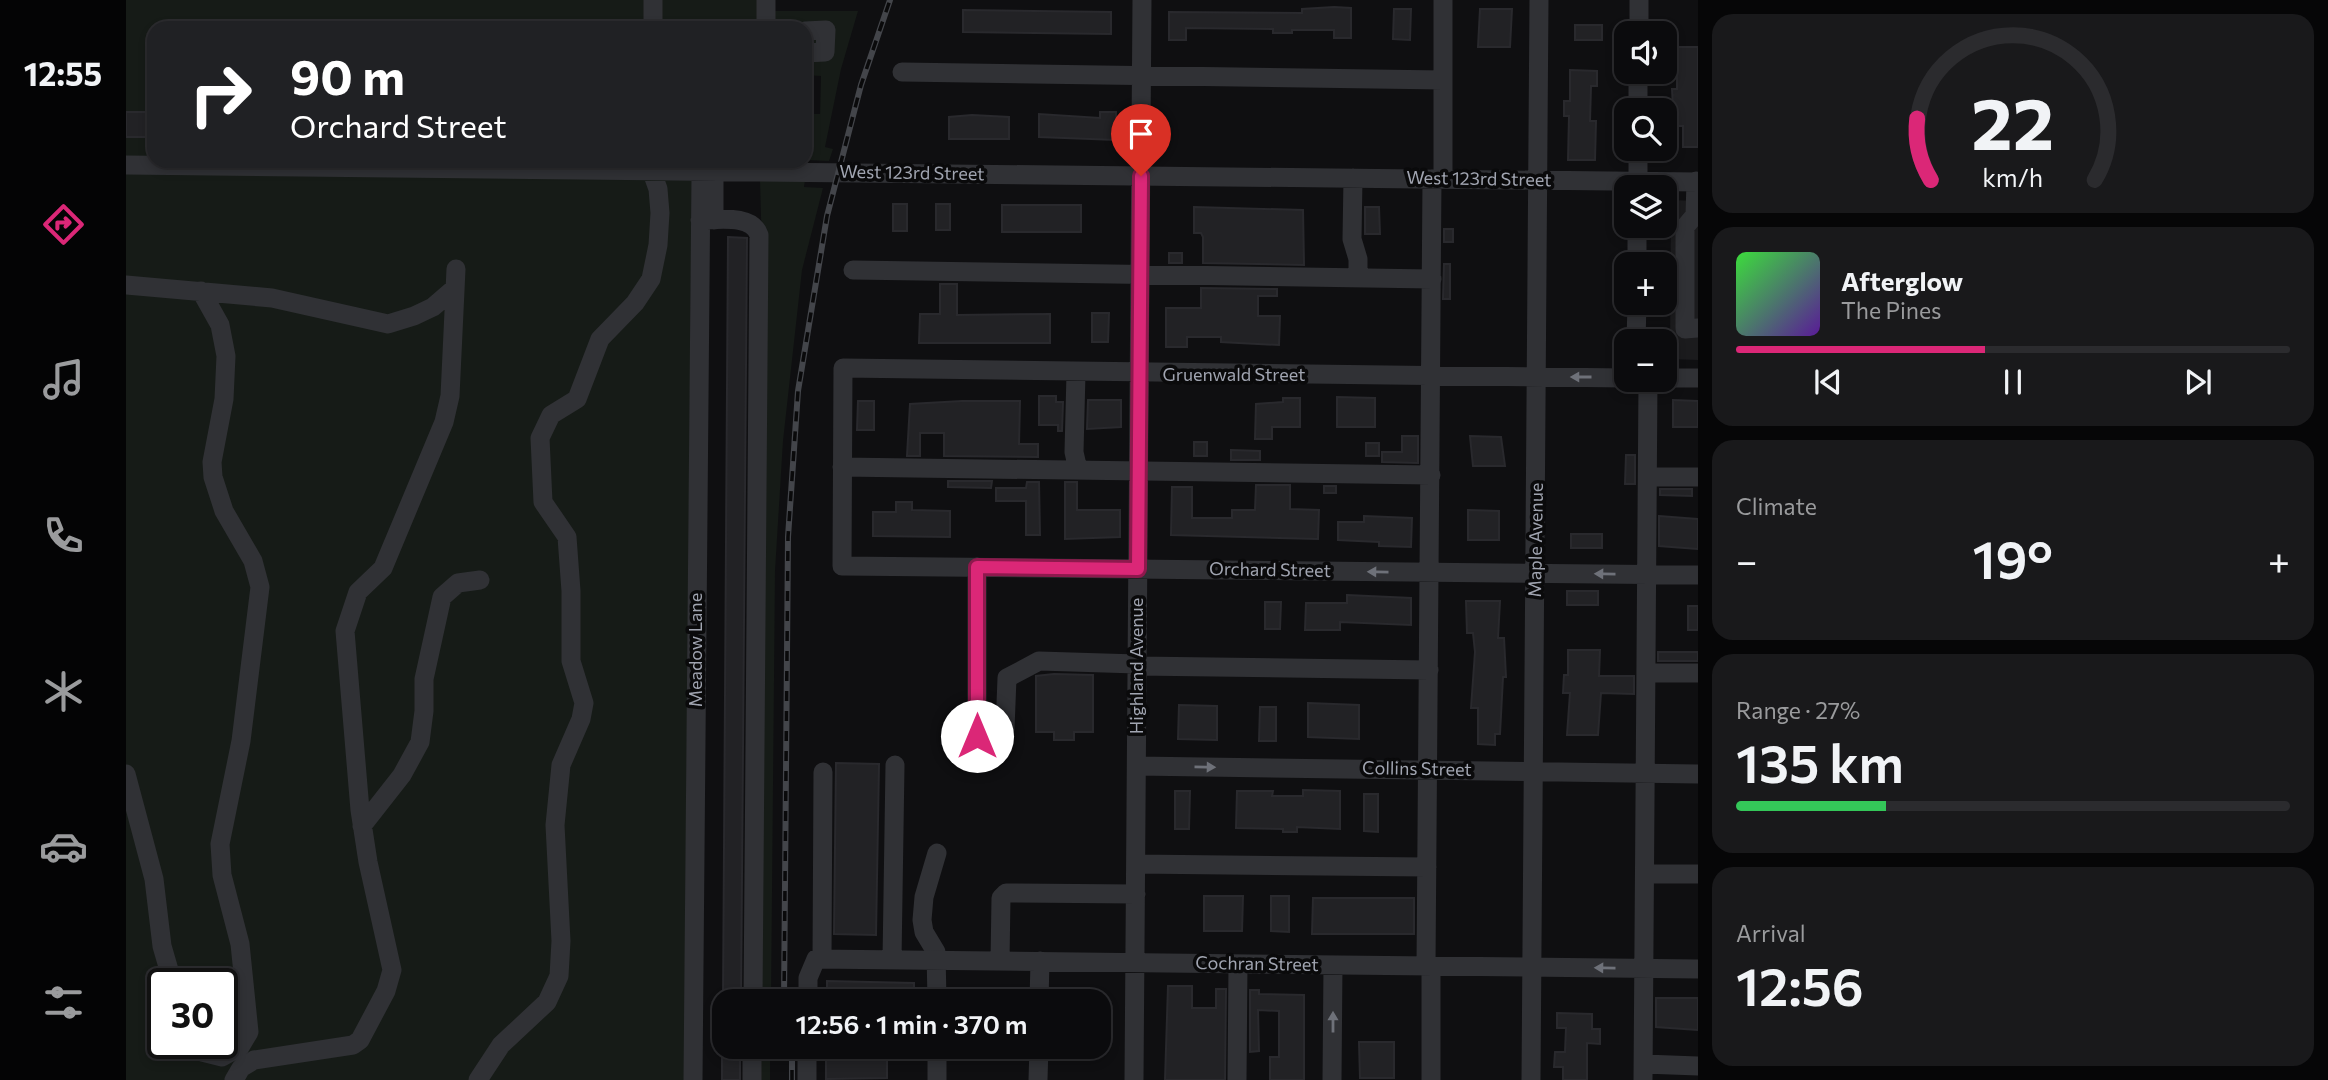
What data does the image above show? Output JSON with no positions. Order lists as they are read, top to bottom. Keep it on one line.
{"streets":{"street":["West 123rd Street","Gruenwald Street","Maple Avenue","Orchard Street","Meadow Lane","Highland Avenue","Collins Street","Cochran Street"]},"crossings":[["West 123rd Street","Maple Avenue"],["West 123rd Street","Meadow Lane"],["West 123rd Street","Highland Avenue"],["Gruenwald Street","Maple Avenue"],["Gruenwald Street","Orchard Street"],["Gruenwald Street","Highland Avenue"],["Maple Avenue","Orchard Street"],["Maple Avenue","Collins Street"],["Maple Avenue","Cochran Street"],["Orchard Street","Highland Avenue"],["Highland Avenue","Collins Street"],["Highland Avenue","Cochran Street"]],"page":{"tabs":"12:55","map_buttons":["+","−"],"turn":["90 m","Orchard Street"],"song":["Afterglow","The Pines"],"tile":["Climate",["Range · 27%","135 km"],["Arrival","12:56"]],"heat":["−","19°","+"],"limit":"30","trip":"12:56 · 1 min · 370 m","gauge":["22","km/h"]}}
